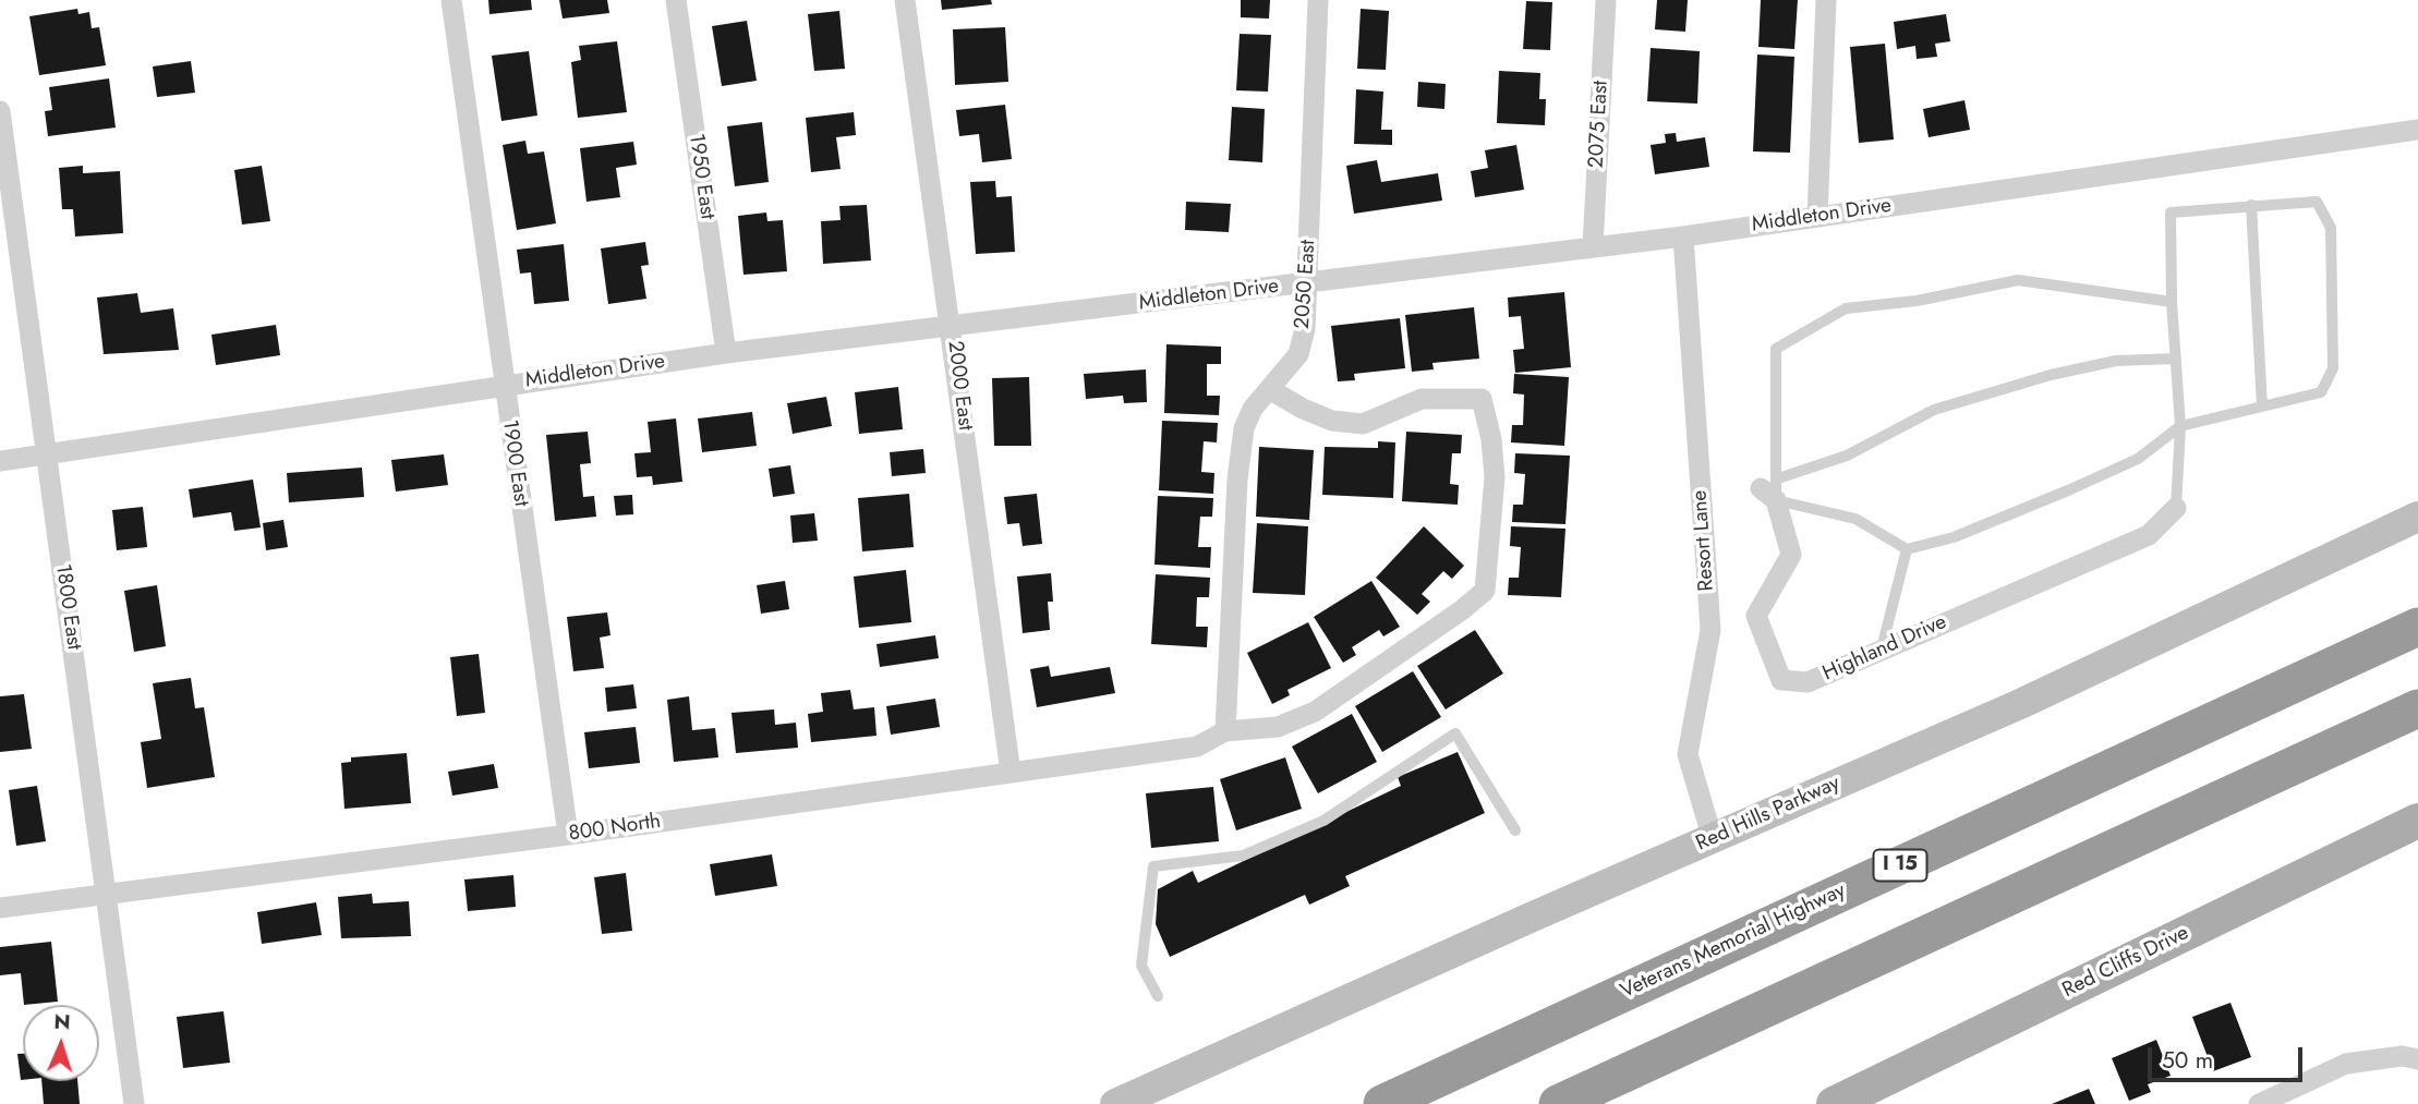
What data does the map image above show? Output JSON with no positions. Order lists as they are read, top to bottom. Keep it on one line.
{"streets":{"highway":["I 15","Veterans Memorial Highway"],"main road":["Red Hills Parkway","Red Cliffs Drive"],"street":["2075 East","1950 East","Middleton Drive","2050 East","2000 East","1900 East","Resort Lane","1800 East","Highland Drive","800 North"]},"crossings":[["2075 East","Middleton Drive"],["1950 East","Middleton Drive"],["Middleton Drive","2050 East"],["Middleton Drive","2000 East"],["Middleton Drive","1900 East"],["Middleton Drive","Resort Lane"],["Middleton Drive","1800 East"],["2050 East","800 North"],["2000 East","800 North"],["1900 East","800 North"],["Resort Lane","Red Hills Parkway"],["1800 East","800 North"]],"scale_bar":"50 m","north":"top"}
